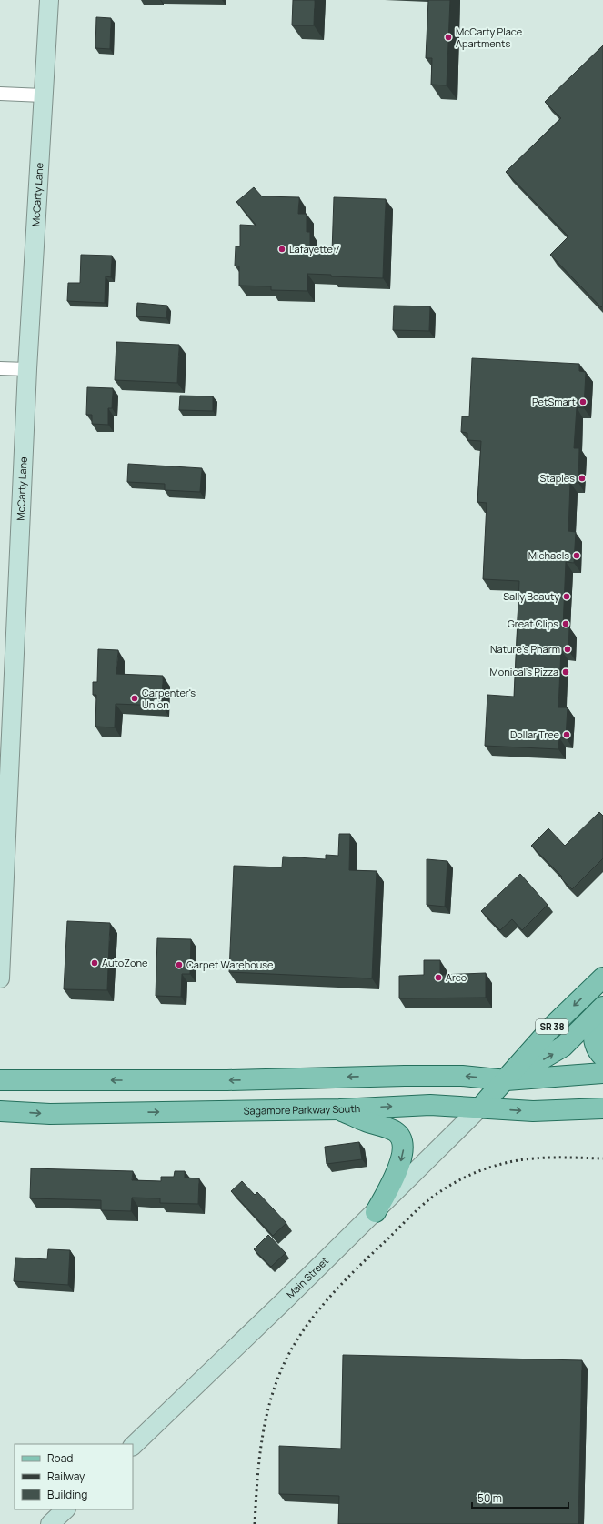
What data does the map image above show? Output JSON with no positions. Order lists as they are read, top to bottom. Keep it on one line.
{"streets":{"main road":["McCarty Lane","SR 38","Sagamore Parkway South","Main Street"]},"crossings":[["SR 38","Sagamore Parkway South"],["SR 38","Main Street"],["Sagamore Parkway South","Main Street"]],"places":["McCarty Place Apartments","Lafayette 7","PetSmart","Staples","Michaels","Sally Beauty","Great Clips","Nature's Pharm","Monical's Pizza","Carpenter's Union","Dollar Tree","AutoZone","Carpet Warehouse","Arco"],"legend":["Road","Railway","Building"],"scale_bar":"50 m"}
